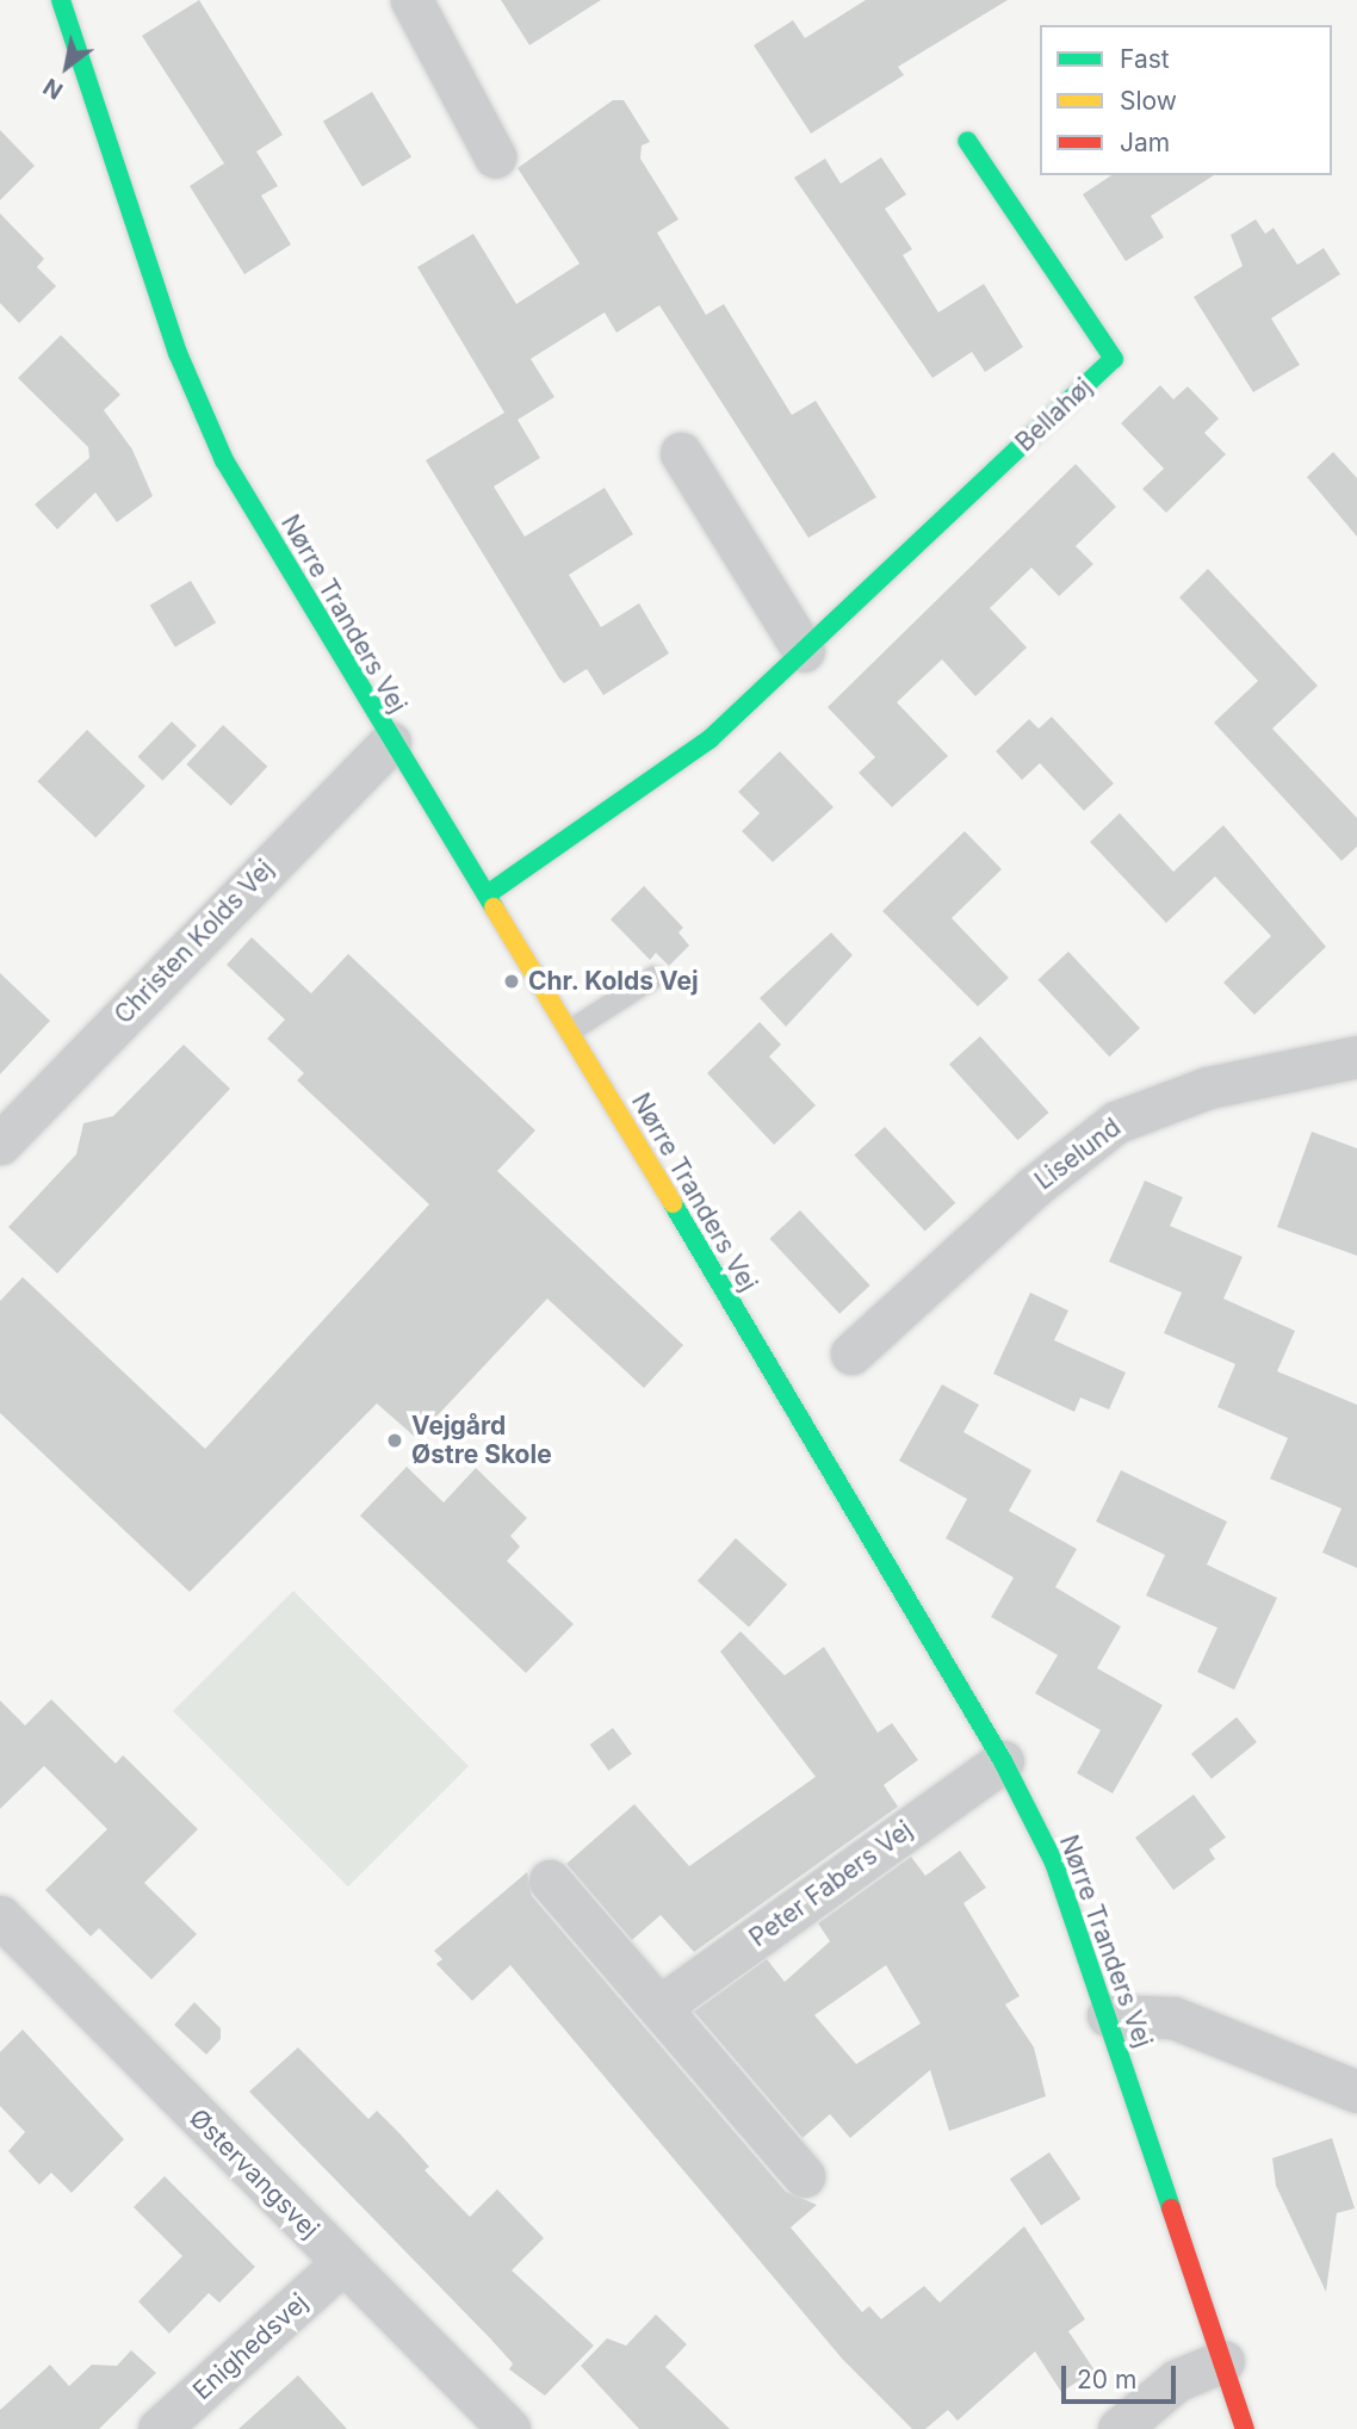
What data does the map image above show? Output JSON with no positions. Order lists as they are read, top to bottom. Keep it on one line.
{"streets":{"street":["Bellahøj","Nørre Tranders Vej","Christen Kolds Vej","Liselund","Peter Fabers Vej","Østervangsvej","Enighedsvej"]},"crossings":[["Bellahøj","Nørre Tranders Vej"],["Nørre Tranders Vej","Christen Kolds Vej"],["Nørre Tranders Vej","Peter Fabers Vej"],["Østervangsvej","Enighedsvej"]],"places":["Chr. Kolds Vej","Vejgård Østre Skole"],"legend":["Fast","Slow","Jam"],"scale_bar":"20 m","north":"bottom left"}
